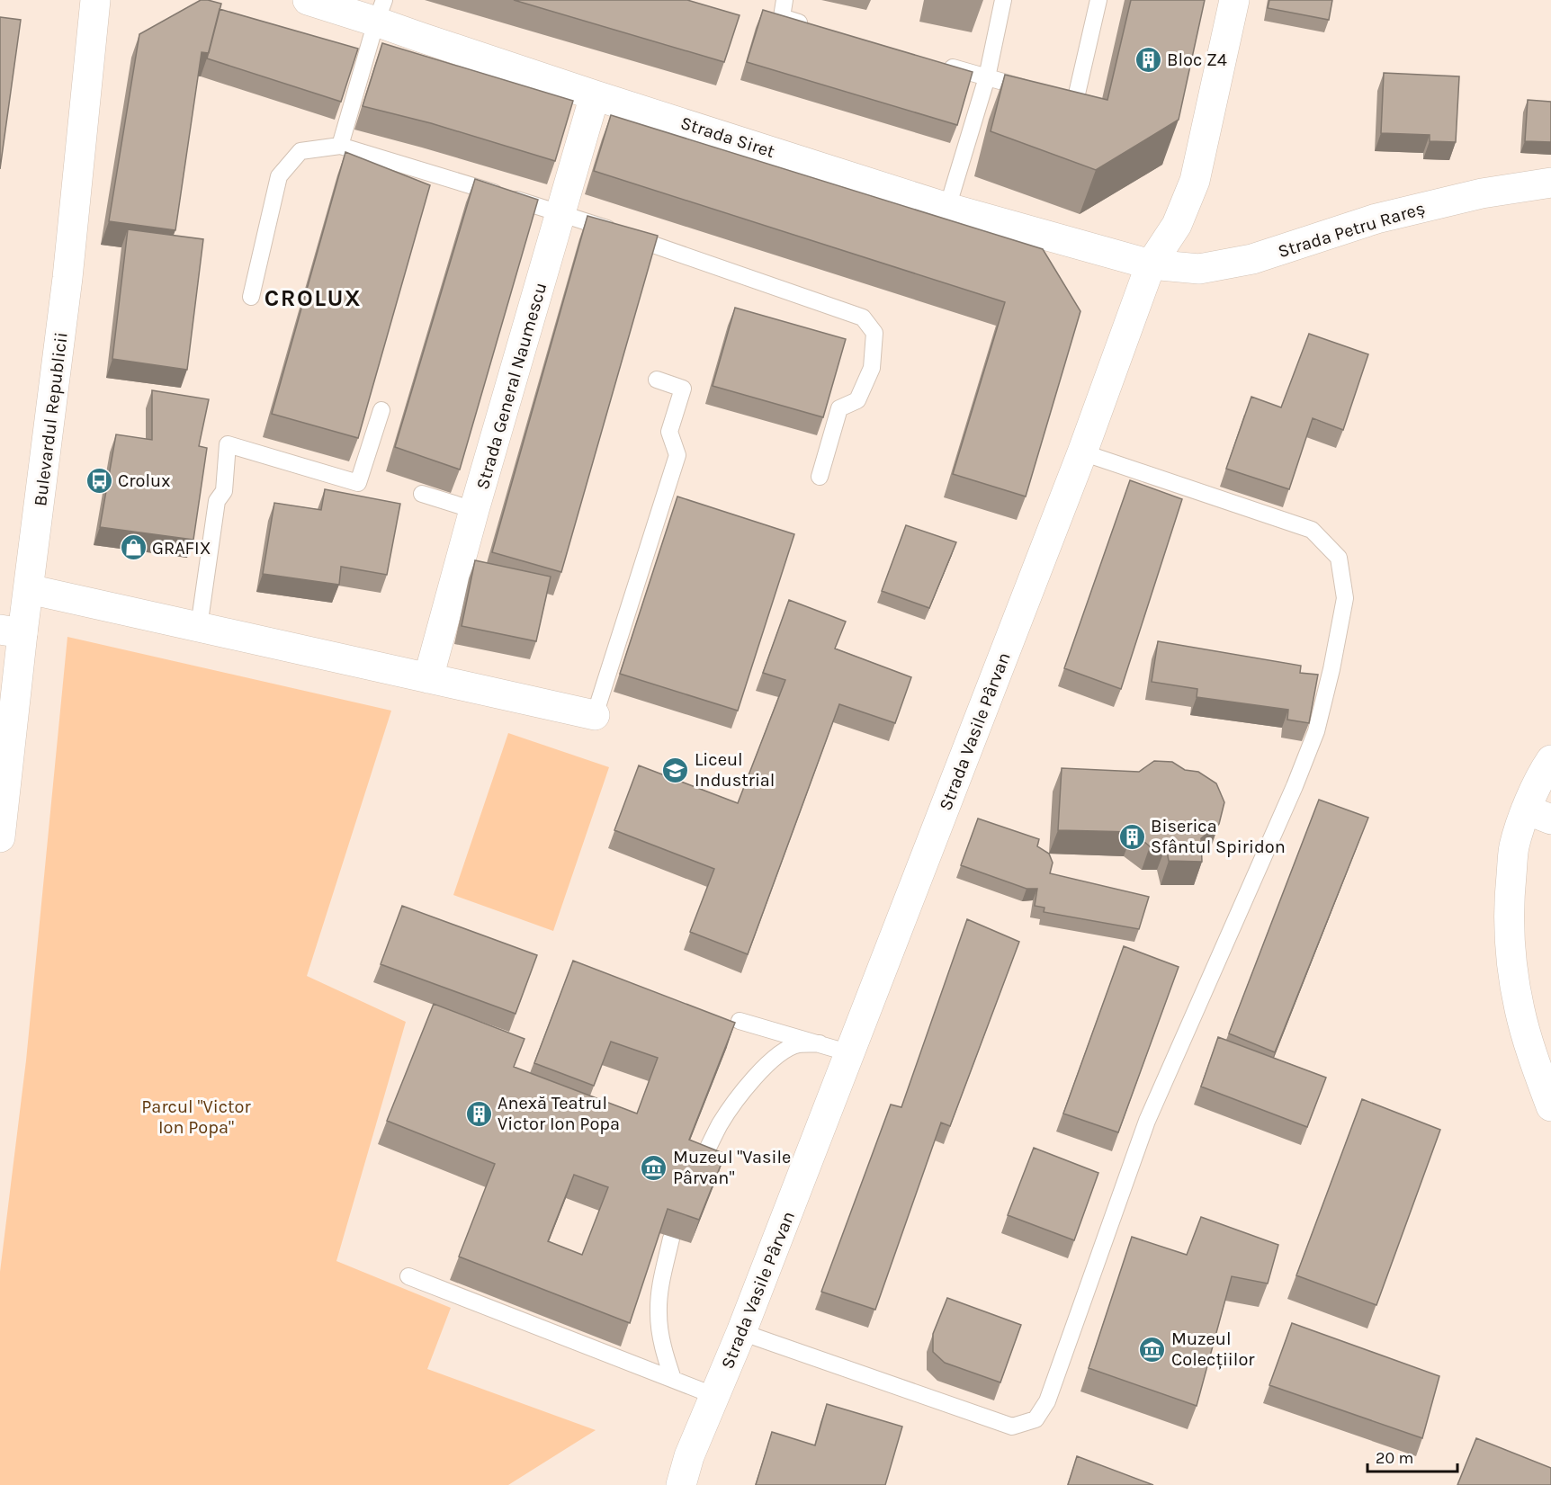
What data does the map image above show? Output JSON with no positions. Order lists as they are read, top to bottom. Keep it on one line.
{"streets":{"street":["Strada Siret","Strada Petru Rareș","Strada General Naumescu","Bulevardul Republicii","Strada Vasile Pârvan"]},"crossings":[["Strada Siret","Strada Petru Rareș"],["Strada Siret","Strada General Naumescu"],["Strada Siret","Strada Vasile Pârvan"],["Strada Petru Rareș","Strada Vasile Pârvan"]],"districts":["CROLUX"],"parks":["Parcul \"Victor Ion Popa\""],"places":{"building":["Bloc Z4","Biserica Sfântul Spiridon","Anexă Teatrul Victor Ion Popa"],"bus stop":["Crolux"],"shop":["GRAFIX"],"school or university":["Liceul Industrial"],"museum":["Muzeul \"Vasile Pârvan\"","Muzeul Colecțiilor"]},"scale_bar":"20 m"}
